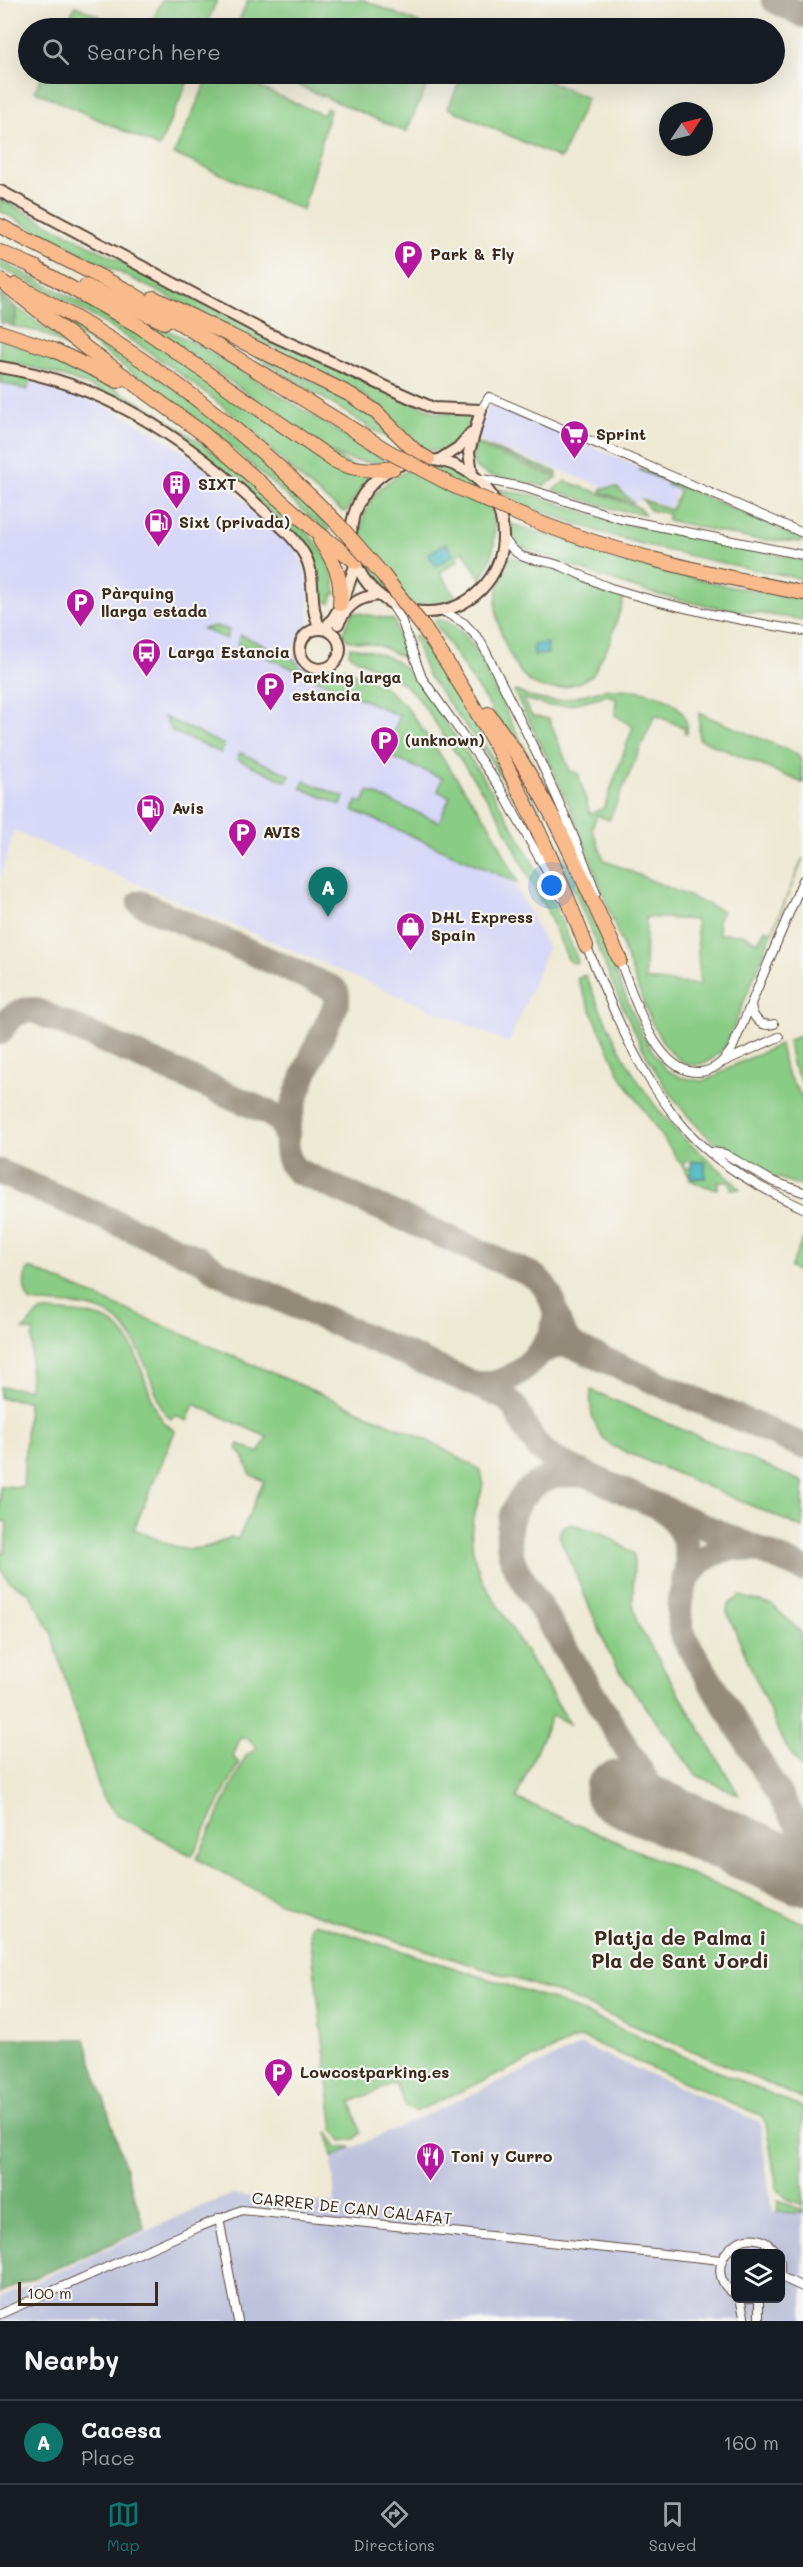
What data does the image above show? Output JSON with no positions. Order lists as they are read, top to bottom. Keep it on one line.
{"streets":{"street":["CARRER DE CAN CALAFAT"]},"districts":["Platja de Palma i Pla de Sant Jordi"],"places":{"parking":["Park & Fly","Pàrquing llarga estada","Parking larga estancia","(unknown)","AVIS","Lowcostparking.es"],"supermarket":["Sprint"],"building":["SIXT"],"fuel station":["Sixt (privada)","Avis"],"bus stop":["Larga Estancia"],"shop":["DHL Express Spain"],"restaurant":["Toni y Curro"]},"scale_bar":"100 m","north":"top right","page":{"search":"Search here","pins":"A","scale":"100 m","heading":"Nearby","list":[{"mark":"A","name":"Cacesa","note":"Place","value":"160 m"}],"nav":["Map","Directions","Saved"]}}
